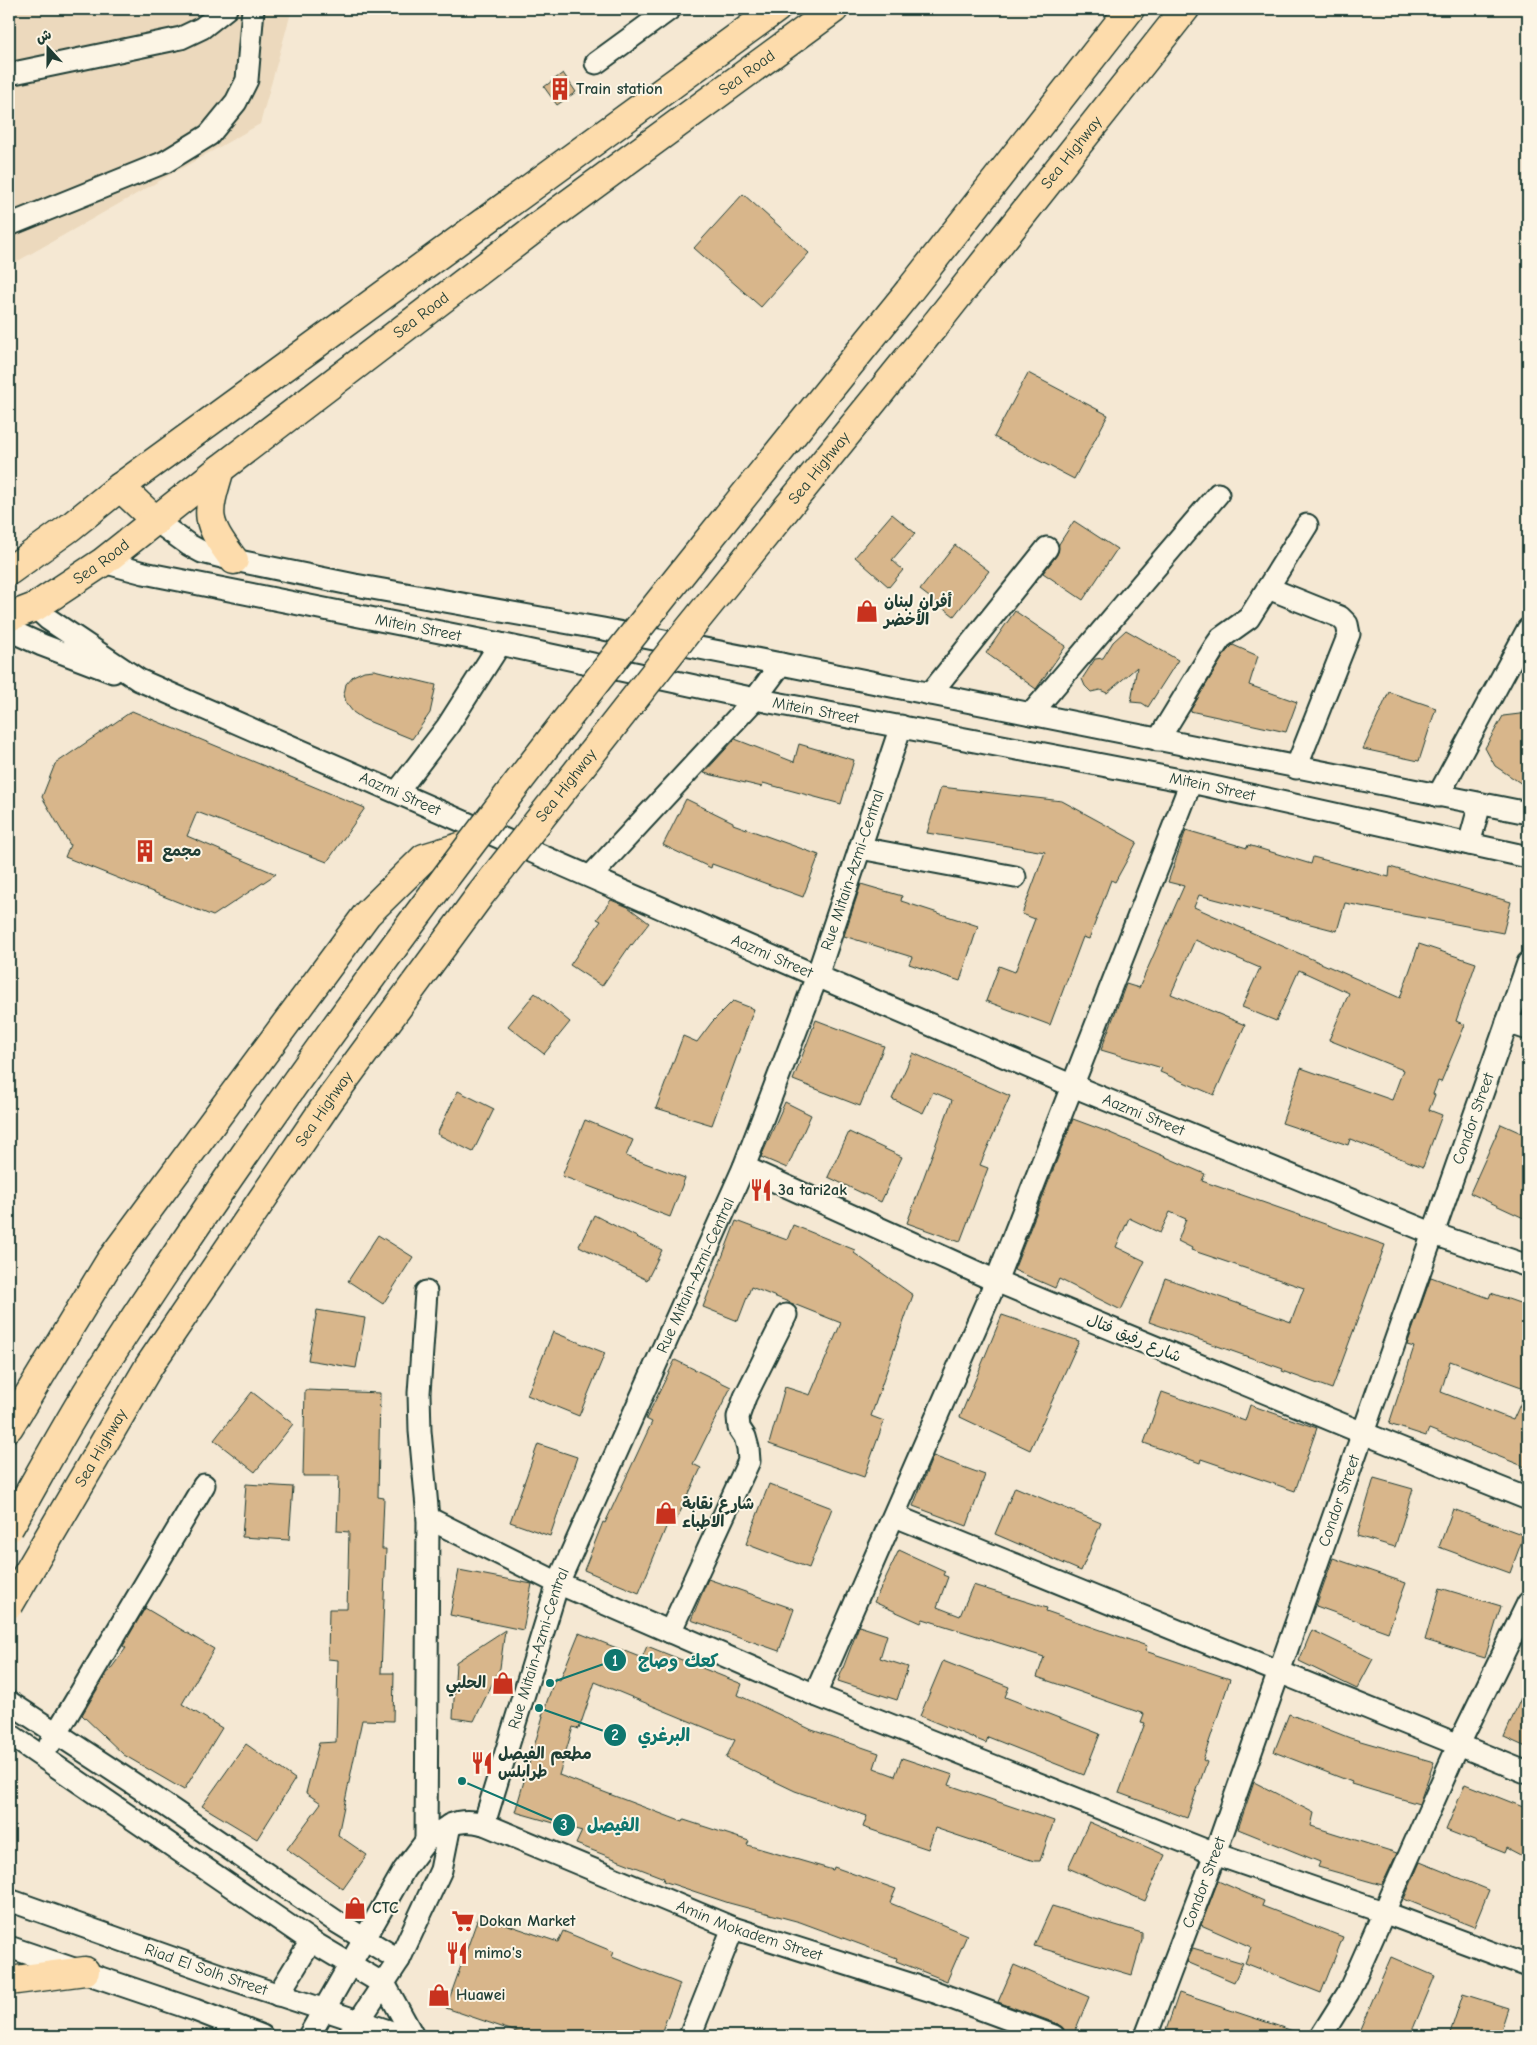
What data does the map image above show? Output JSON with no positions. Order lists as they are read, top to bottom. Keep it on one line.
{"streets":{"highway":["Sea Road","Sea Highway"],"street":["Mitein Street","Aazmi Street","Rue Mitain-Azmi-Central","Condor Street","شارع رفيق فتال","Amin Mokadem Street","Riad El Solh Street"]},"crossings":[["Sea Road","Mitein Street"],["Sea Road","Aazmi Street"],["Mitein Street","Rue Mitain-Azmi-Central"],["Aazmi Street","Rue Mitain-Azmi-Central"],["Aazmi Street","Condor Street"],["Rue Mitain-Azmi-Central","شارع رفيق فتال"],["Rue Mitain-Azmi-Central","Amin Mokadem Street"],["Condor Street","شارع رفيق فتال"]],"places":{"building":["Train station","مجمع"],"shop":["أفران لبنان الأخضر","شارع نقابة الاطباء","الحلبي","CTC","Huawei"],"restaurant":["3a tari2ak","مطعم الفيصل طرابلس","mimo's"],"other":["كعك وصاج","البرغري","الفيصل"],"supermarket":["Dokan Market"]},"north":"top"}
